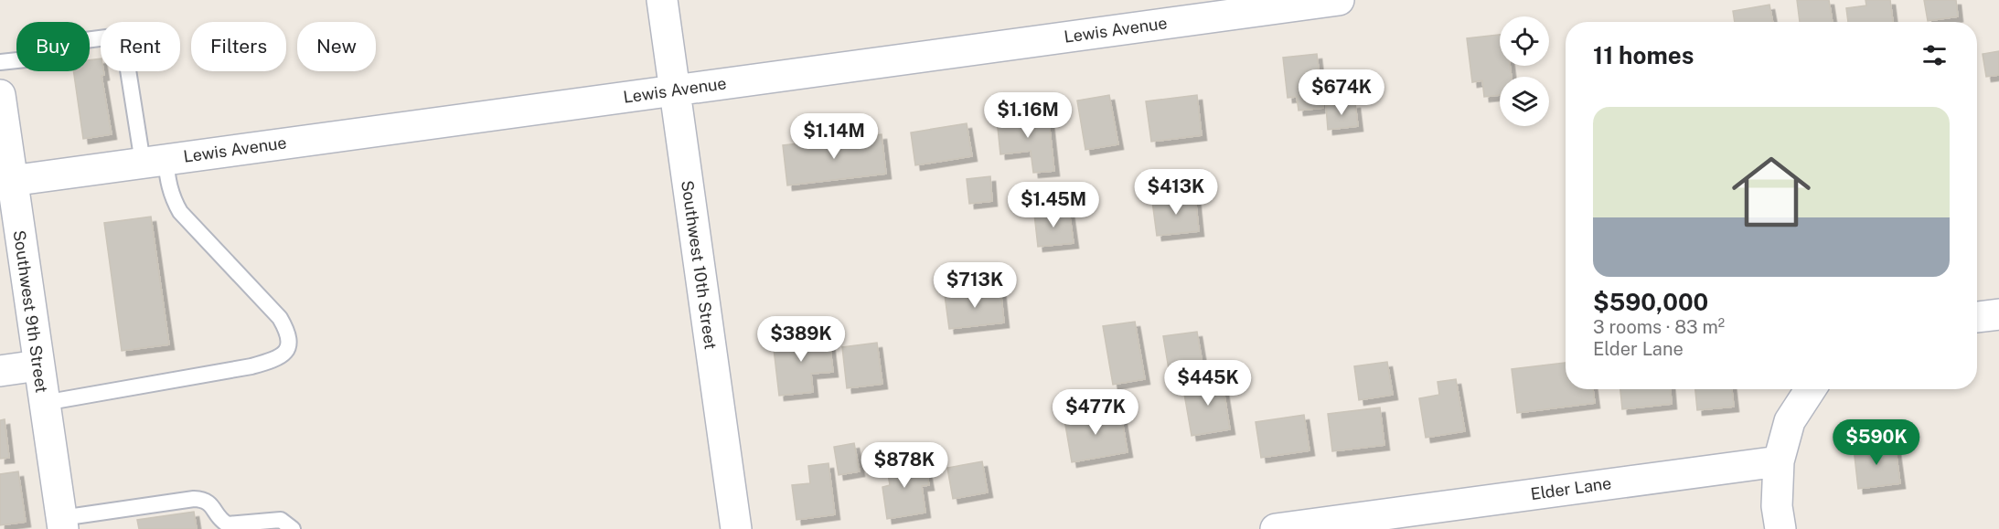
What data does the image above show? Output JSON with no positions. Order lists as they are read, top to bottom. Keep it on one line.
{"streets":{"street":["Lewis Avenue","Southwest 10th Street","Southwest 9th Street","Elder Lane"]},"crossings":[["Lewis Avenue","Southwest 10th Street"],["Lewis Avenue","Southwest 9th Street"]],"page":{"chip":["Buy","Rent","Filters","New"],"heading":"11 homes","price":["$674K","$1.16M","$1.14M","$413K","$1.45M","$713K","$389K","$445K","$477K","$590K","$878K"],"list":[{"name":"$590,000","note":"3 rooms · 83 m² · Elder Lane"}]}}
